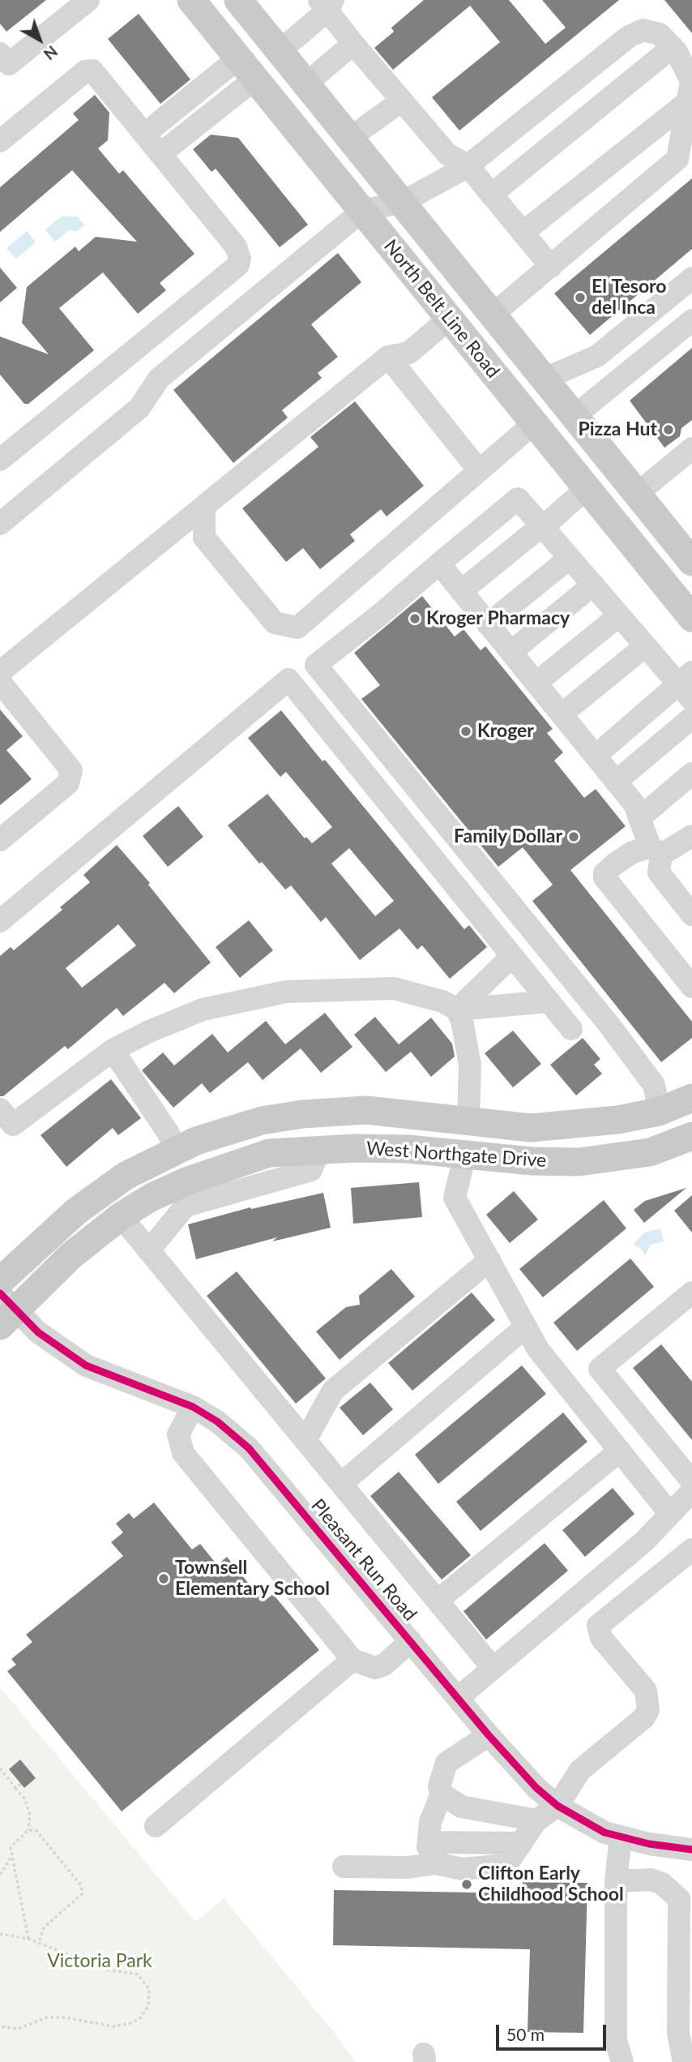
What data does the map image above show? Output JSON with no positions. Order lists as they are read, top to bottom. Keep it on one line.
{"streets":{"main road":["North Belt Line Road","West Northgate Drive"],"street":["Pleasant Run Road"]},"crossings":[["West Northgate Drive","Pleasant Run Road"]],"parks":["Victoria Park"],"places":["El Tesoro del Inca","Pizza Hut","Kroger Pharmacy","Kroger","Family Dollar","Townsell Elementary School","Clifton Early Childhood School"],"scale_bar":"50 m","north":"bottom right"}
